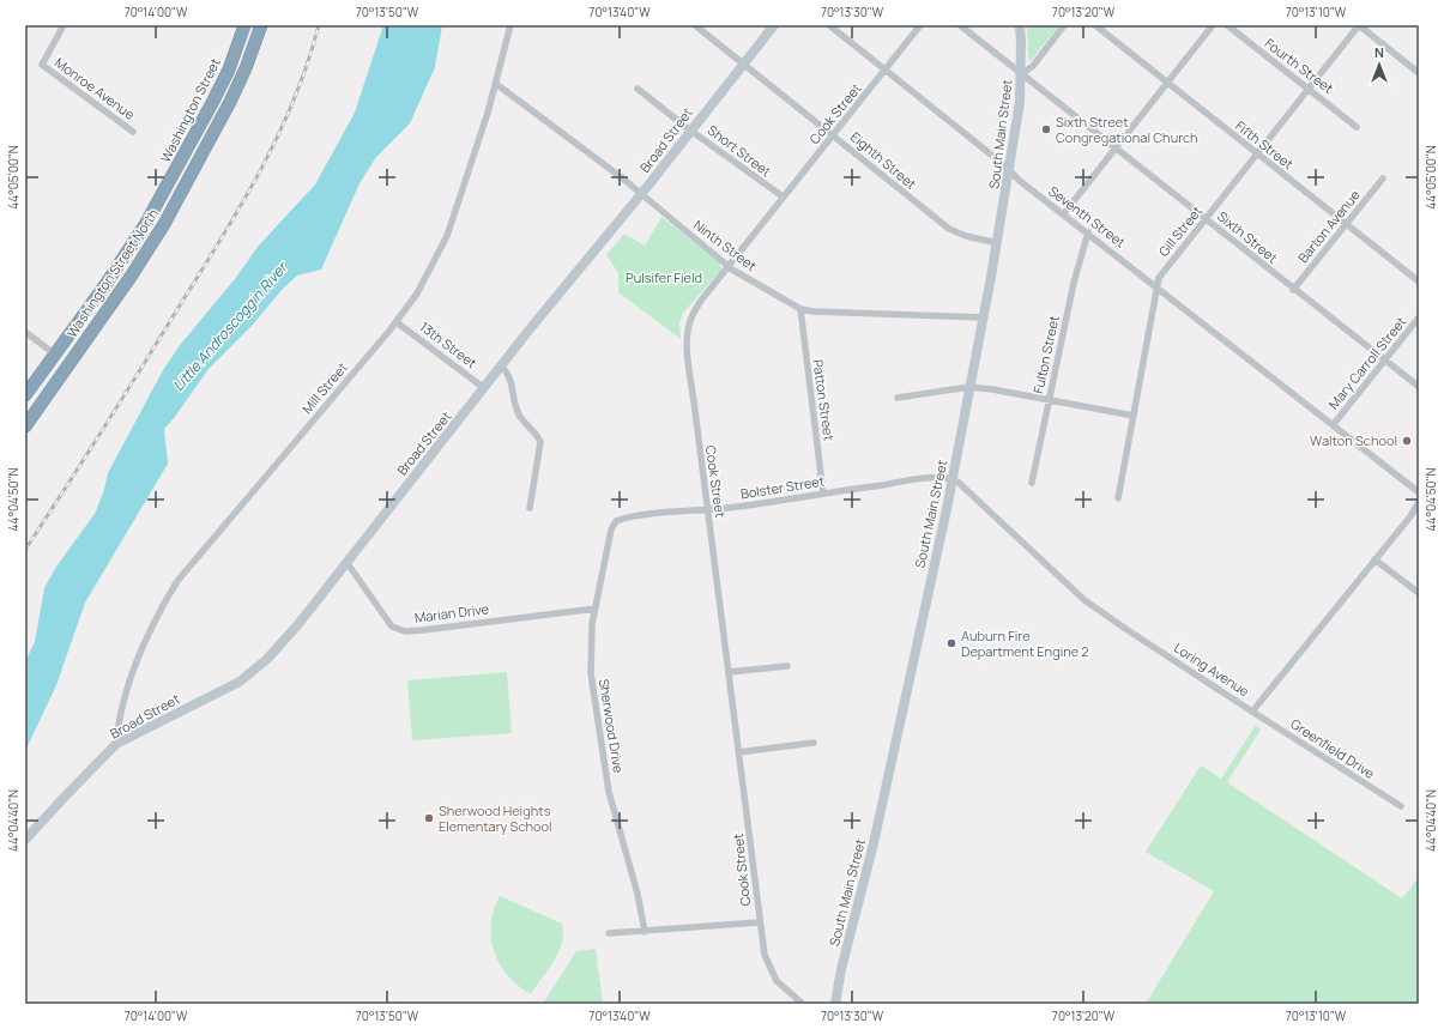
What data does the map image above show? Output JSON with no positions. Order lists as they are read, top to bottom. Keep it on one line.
{"streets":{"highway":["Washington Street","Washington Street North"],"street":["Fourth Street","Monroe Avenue","Cook Street","South Main Street","Broad Street","Fifth Street","Short Street","Eighth Street","Seventh Street","Barton Avenue","Gill Street","Sixth Street","Ninth Street","13th Street","Fulton Street","Mary Carroll Street","Mill Street","Patton Street","Bolster Street","Marian Drive","Loring Avenue","Sherwood Drive","Greenfield Drive"]},"crossings":[["Fourth Street","Gill Street"],["Cook Street","Short Street"],["Cook Street","Eighth Street"],["Cook Street","Seventh Street"],["Cook Street","Ninth Street"],["Cook Street","Bolster Street"],["South Main Street","Eighth Street"],["South Main Street","Seventh Street"],["South Main Street","Sixth Street"],["South Main Street","Ninth Street"],["South Main Street","Bolster Street"],["South Main Street","Loring Avenue"],["Broad Street","Short Street"],["Broad Street","Eighth Street"],["Broad Street","Ninth Street"],["Broad Street","13th Street"],["Broad Street","Mill Street"],["Broad Street","Marian Drive"],["Fifth Street","Barton Avenue"],["Fifth Street","Gill Street"],["Seventh Street","Gill Street"],["Seventh Street","Fulton Street"],["Seventh Street","Mary Carroll Street"],["Barton Avenue","Sixth Street"],["Gill Street","Sixth Street"],["Sixth Street","Mary Carroll Street"],["Ninth Street","Mill Street"],["Ninth Street","Patton Street"],["13th Street","Mill Street"],["Patton Street","Bolster Street"],["Bolster Street","Loring Avenue"],["Bolster Street","Sherwood Drive"],["Marian Drive","Sherwood Drive"],["Loring Avenue","Greenfield Drive"]],"water":["Little Androscoggin River"],"parks":["Pulsifer Field"],"places":["Sixth Street Congregational Church","Walton School","Auburn Fire Department Engine 2","Sherwood Heights Elementary School"],"north":"top","coordinates":["70°14'00\"W","70°13'50\"W","70°13'40\"W","70°13'30\"W","70°13'20\"W","70°13'10\"W","44°05'00\"N","44°04'50\"N","44°04'40\"N"]}
